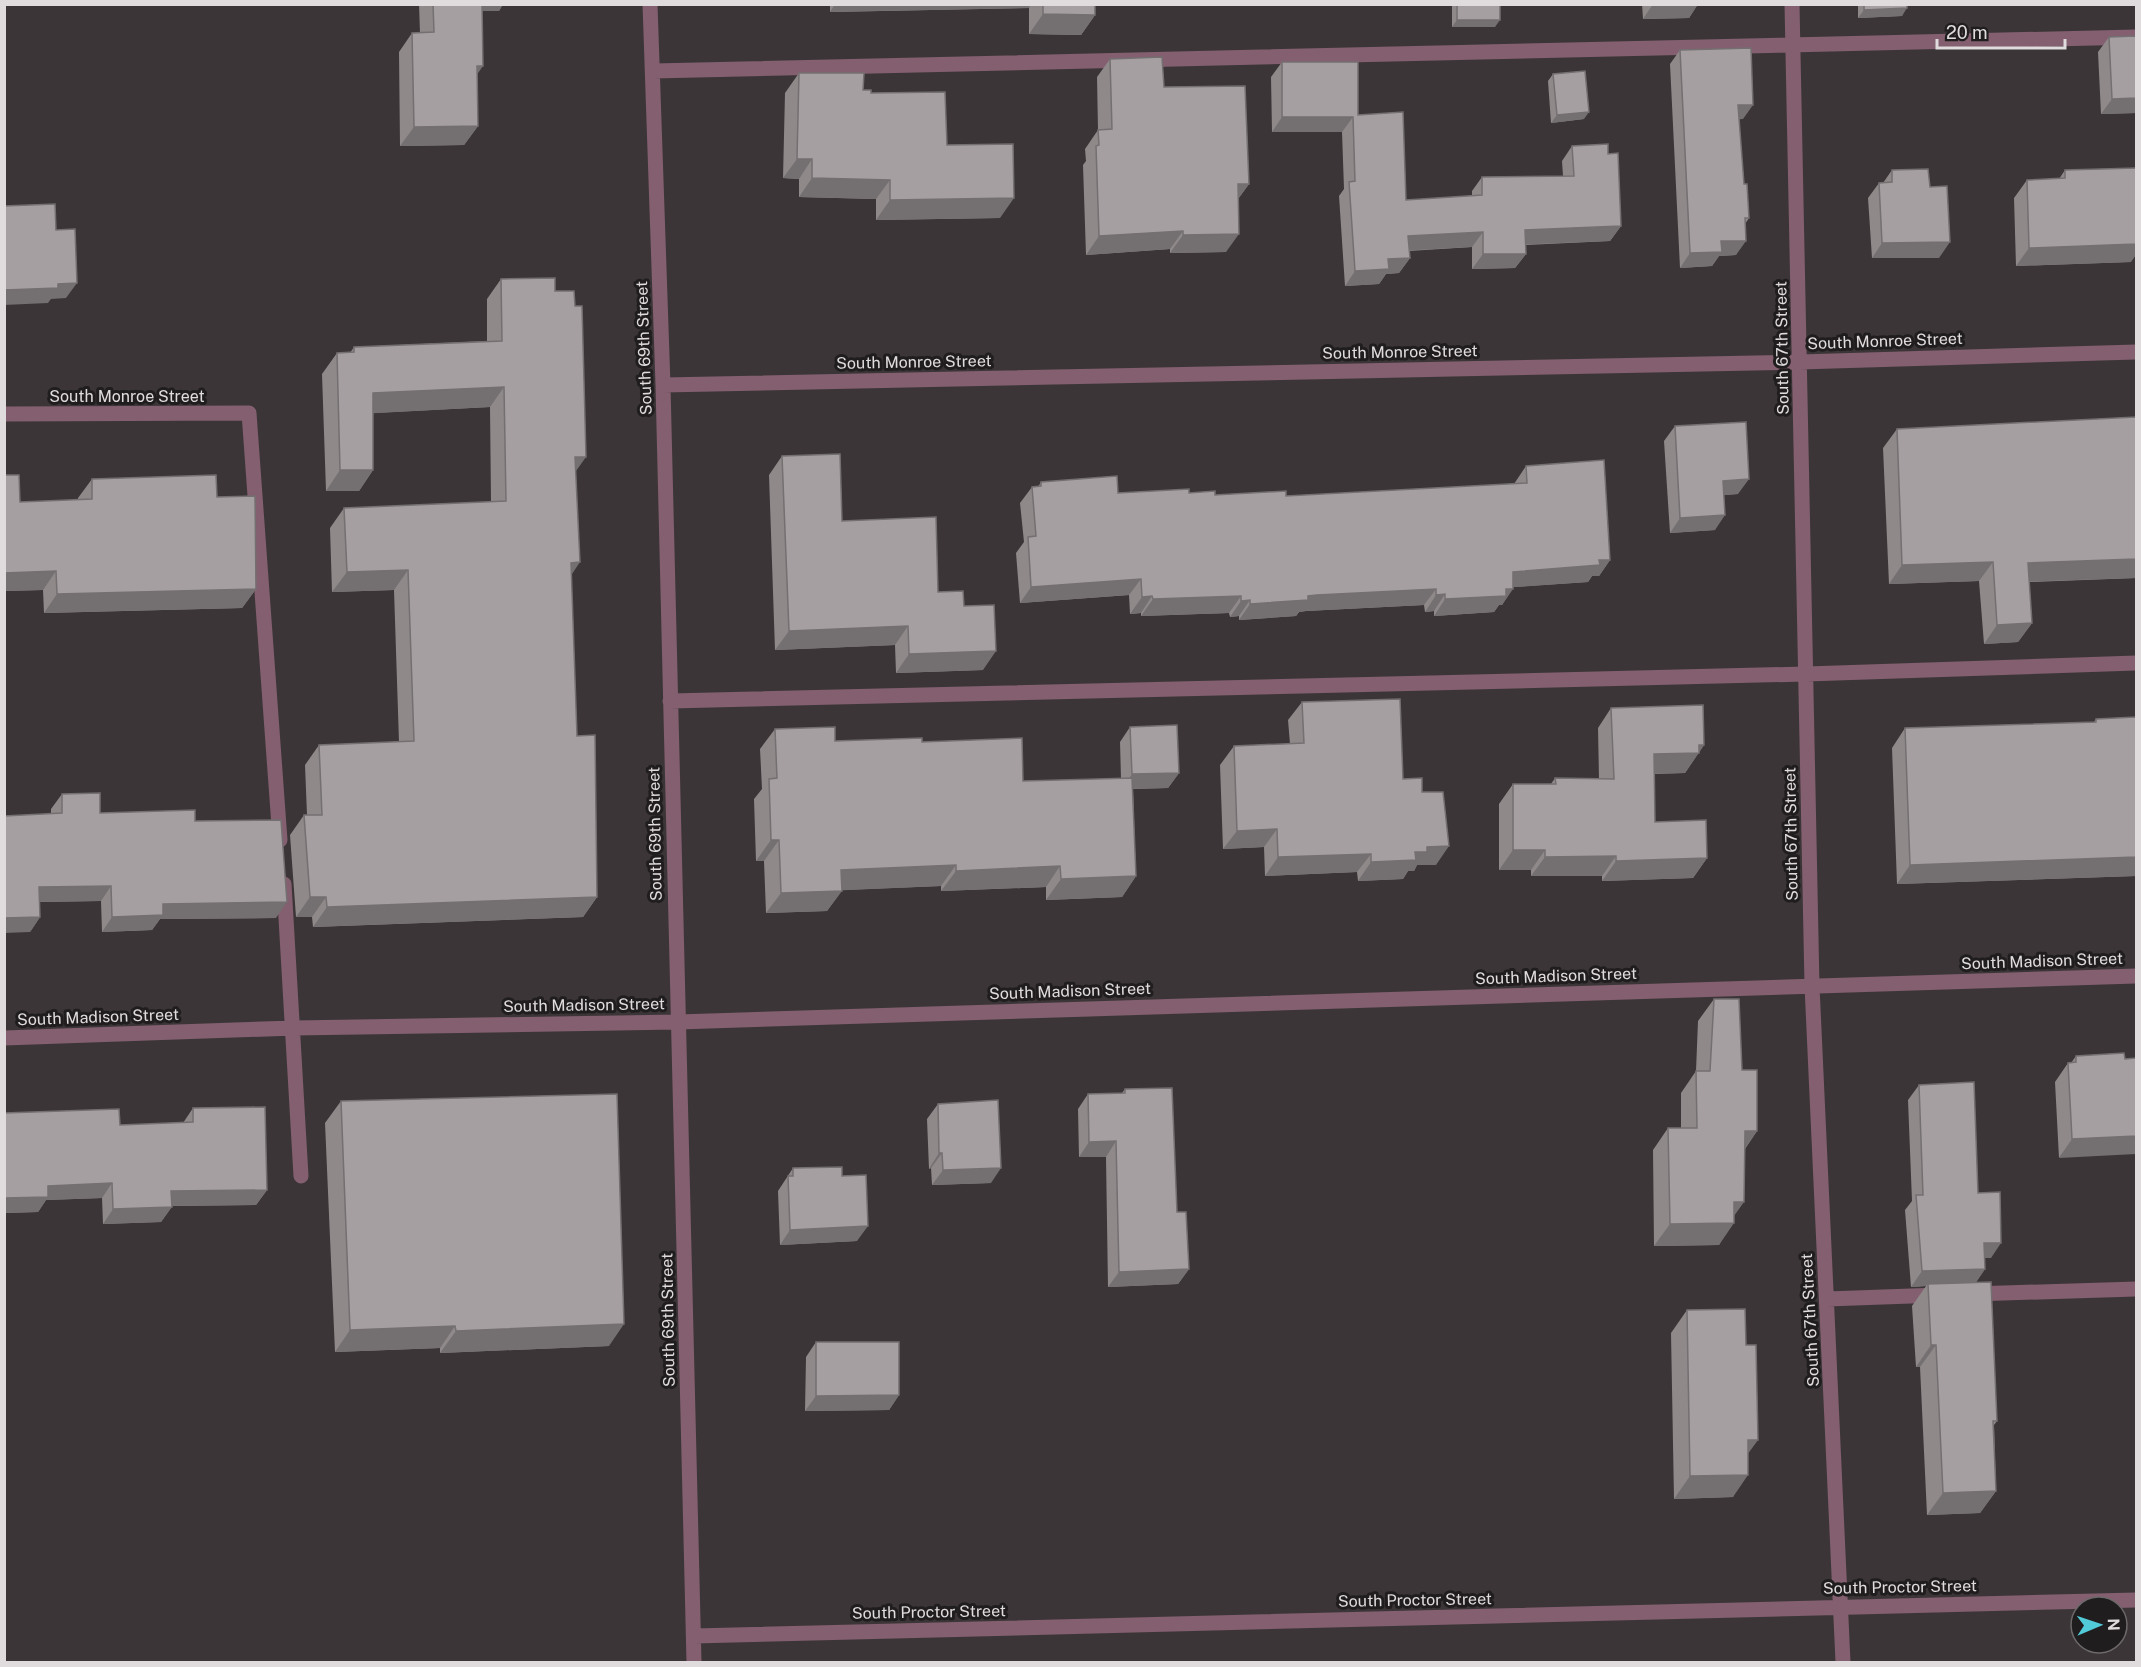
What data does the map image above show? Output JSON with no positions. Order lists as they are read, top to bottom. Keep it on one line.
{"streets":{"street":["South Monroe Street","South 69th Street","South 67th Street","South Madison Street","South Proctor Street"]},"crossings":[["South Monroe Street","South 69th Street"],["South Monroe Street","South 67th Street"],["South Monroe Street","South Madison Street"],["South 69th Street","South Madison Street"],["South 69th Street","South Proctor Street"],["South 67th Street","South Madison Street"],["South 67th Street","South Proctor Street"]],"scale_bar":"20 m","north":"right"}
